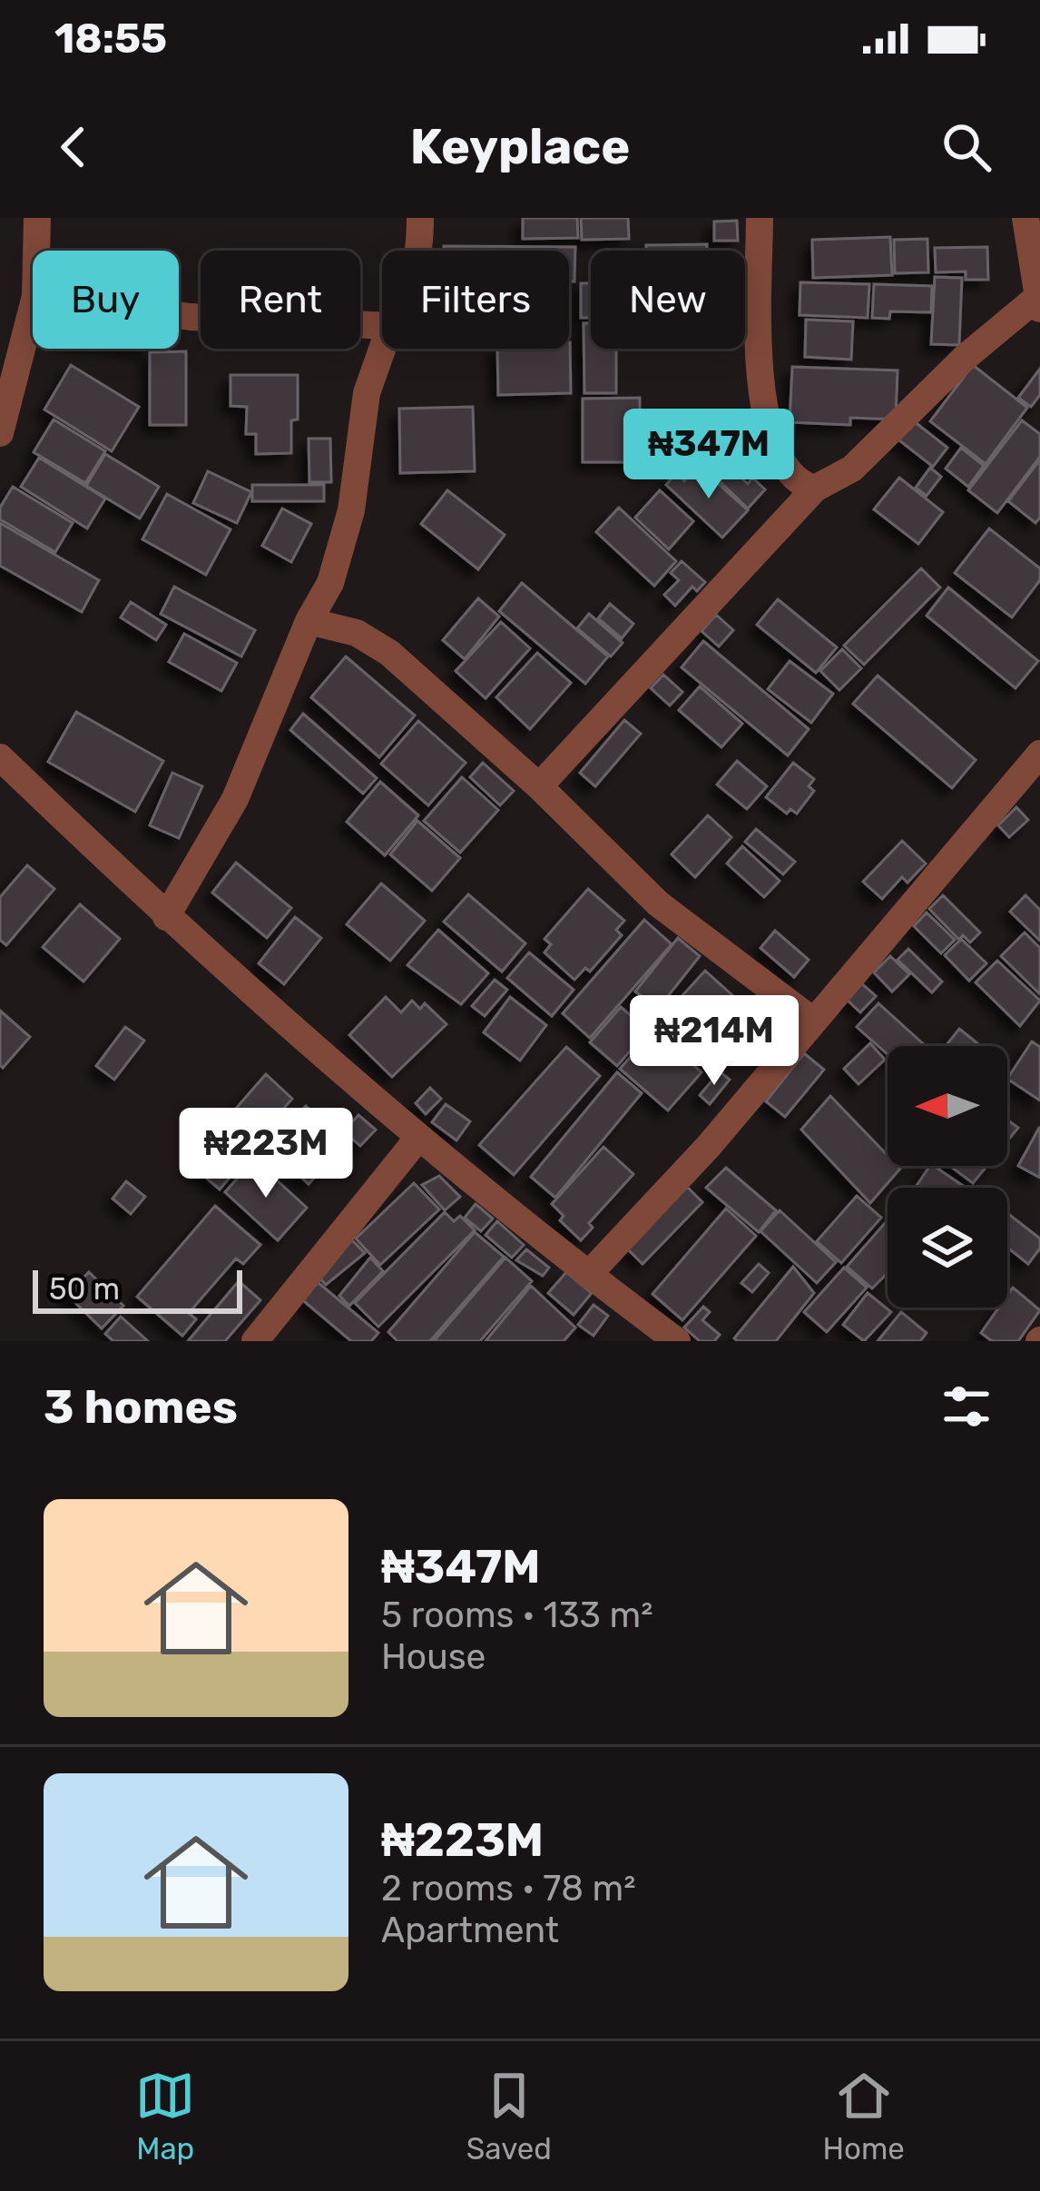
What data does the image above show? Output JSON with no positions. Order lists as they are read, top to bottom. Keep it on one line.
{"scale_bar":"50 m","north":"left","page":{"status":"18:55","header":"Keyplace","chip":["Buy","Rent","Filters","New"],"price":["₦347M","₦214M","₦223M"],"scale":"50 m","heading":"3 homes","list":[{"name":"₦347M","note":"5 rooms · 133 m² · House"},{"name":"₦223M","note":"2 rooms · 78 m² · Apartment"}],"tabs":["Map","Saved","Home"]}}
